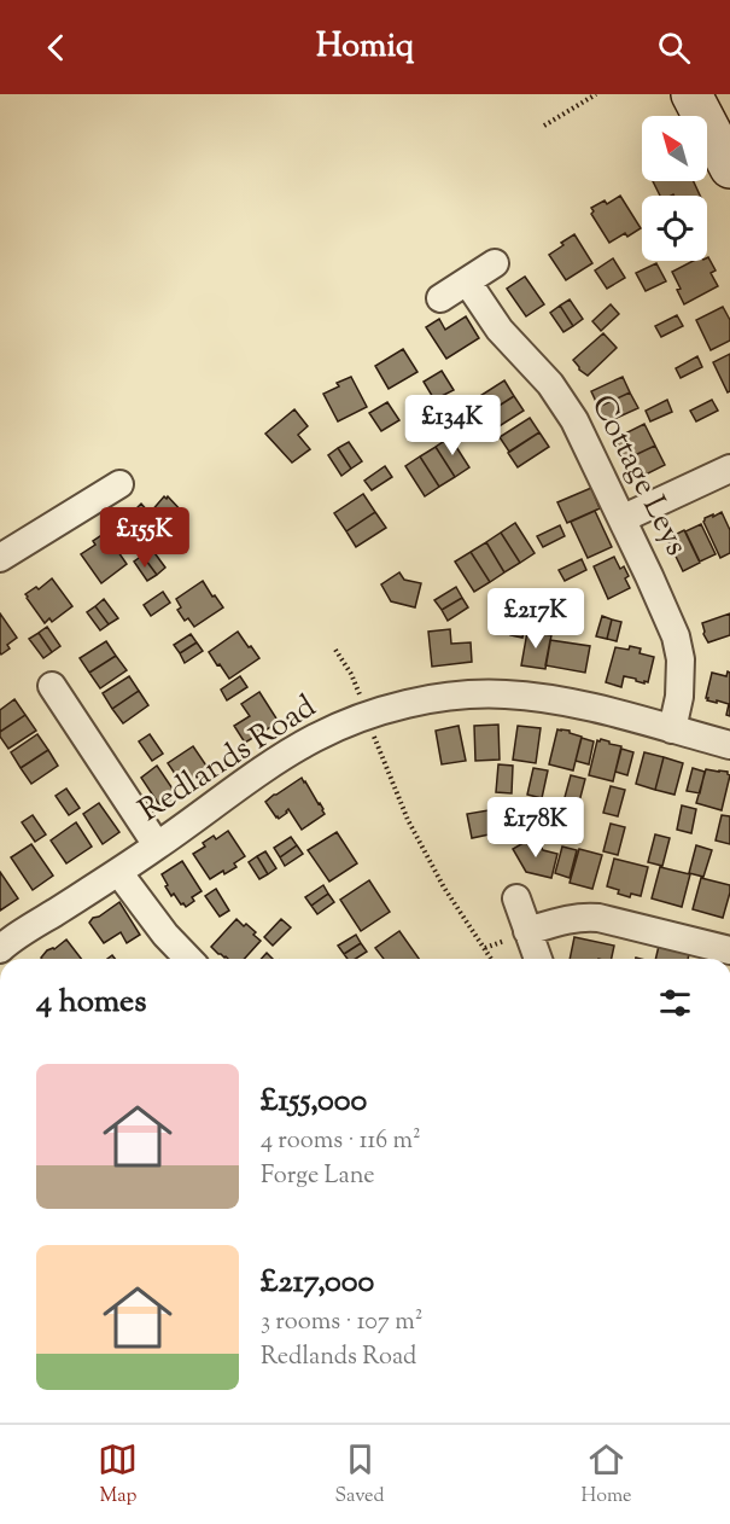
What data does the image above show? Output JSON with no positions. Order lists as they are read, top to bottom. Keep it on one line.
{"streets":{"street":["Cottage Leys","Redlands Road"]},"crossings":[["Cottage Leys","Redlands Road"]],"north":"top left","page":{"header":"Homiq","price":["£134K","£155K","£217K","£178K"],"heading":"4 homes","list":[{"name":"£155,000","note":"4 rooms · 116 m² · Forge Lane"},{"name":"£217,000","note":"3 rooms · 107 m² · Redlands Road"}],"tabs":["Map","Saved","Home"]}}
